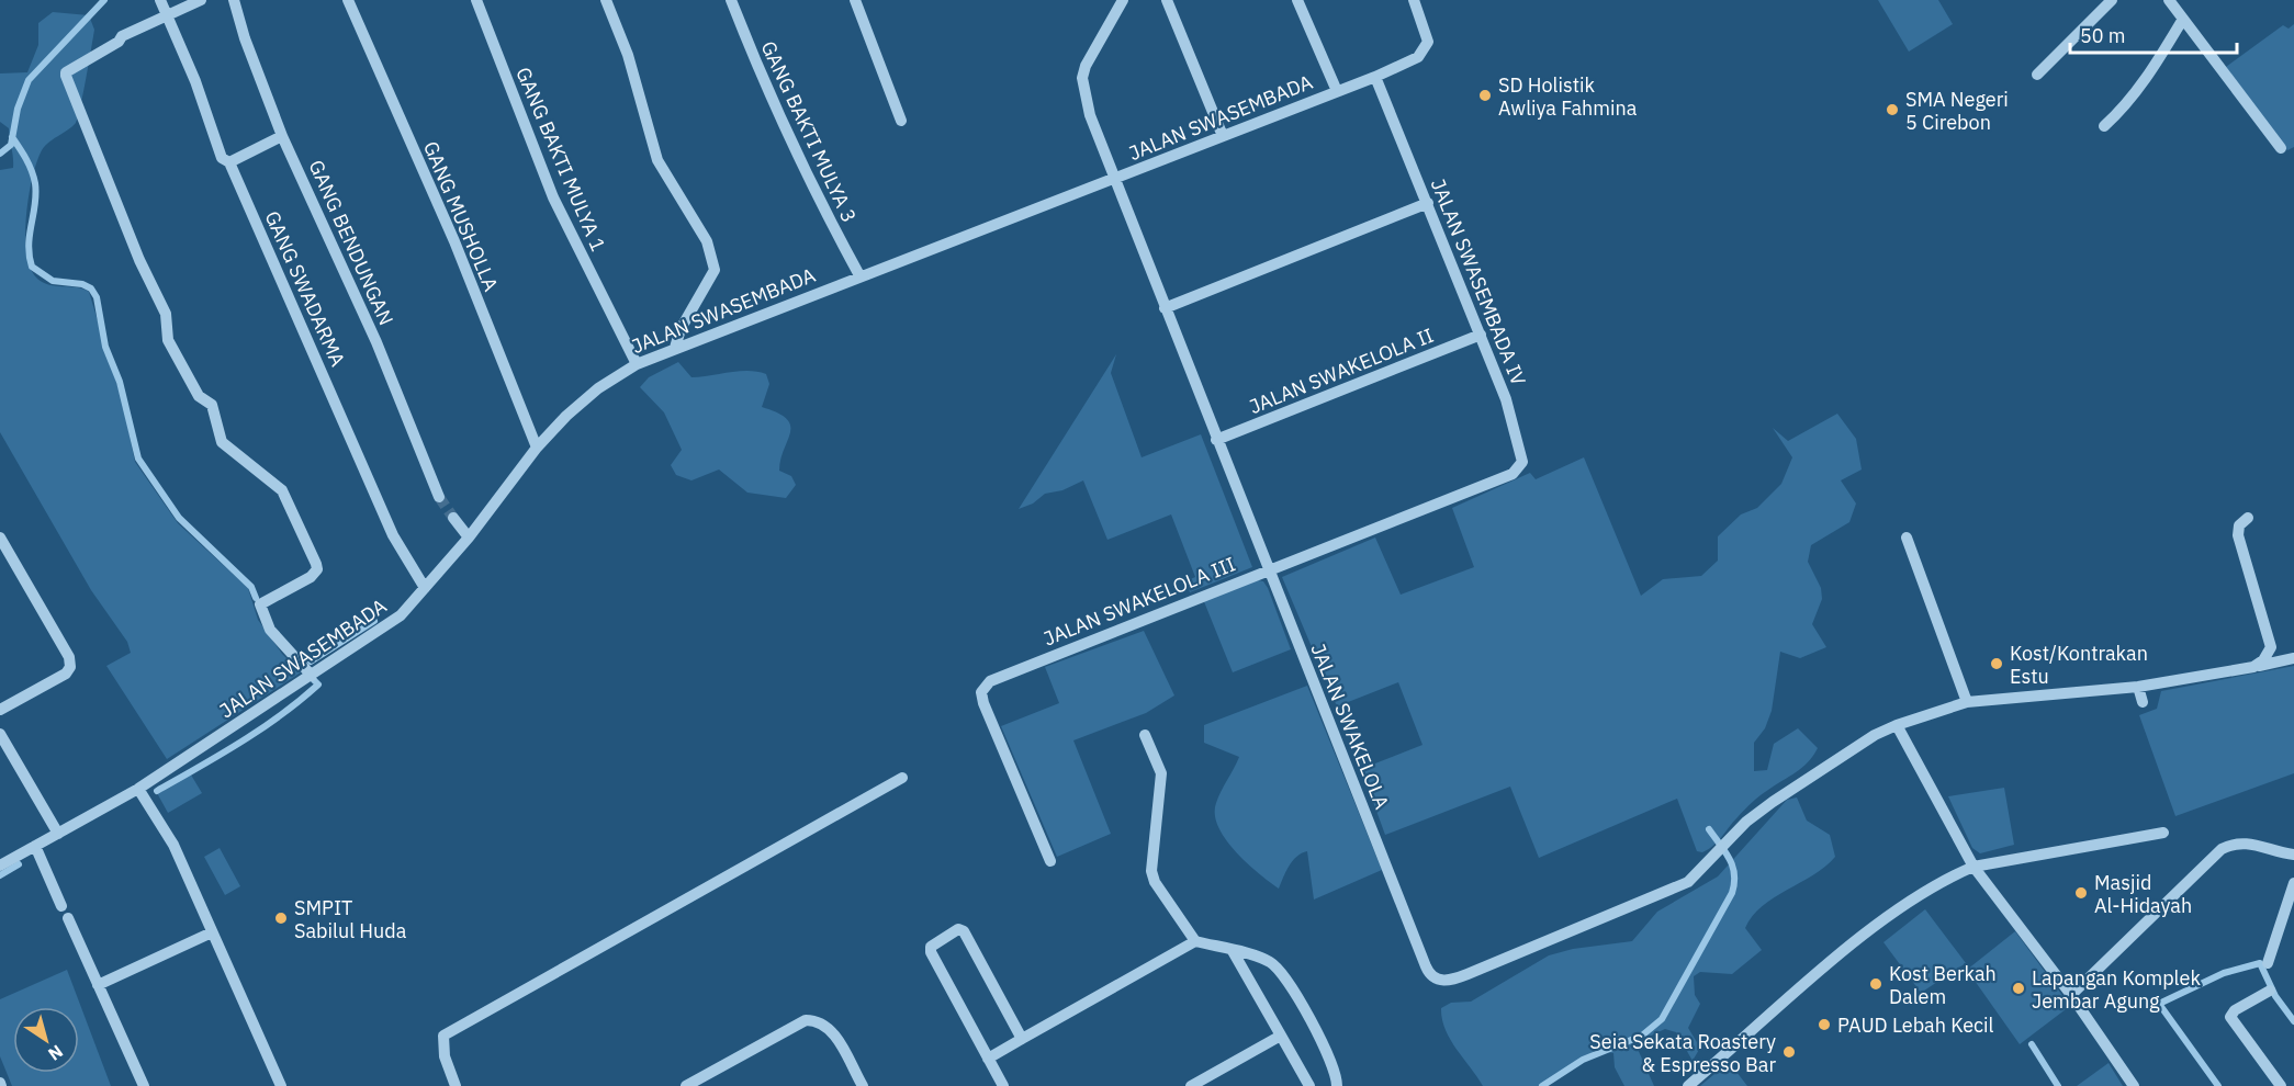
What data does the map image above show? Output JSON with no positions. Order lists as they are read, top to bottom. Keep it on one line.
{"streets":{"street":["JALAN SWASEMBADA","GANG BAKTI MULYA 3","GANG BAKTI MULYA 1","GANG MUSHOLLA","GANG BENDUNGAN","JALAN SWASEMBADA IV","GANG SWADARMA","JALAN SWAKELOLA II","JALAN SWAKELOLA III","JALAN SWAKELOLA"]},"crossings":[["JALAN SWASEMBADA","GANG BAKTI MULYA 3"],["JALAN SWASEMBADA","GANG BAKTI MULYA 1"],["JALAN SWASEMBADA","GANG MUSHOLLA"],["JALAN SWASEMBADA","JALAN SWASEMBADA IV"],["JALAN SWASEMBADA","GANG SWADARMA"],["JALAN SWASEMBADA","JALAN SWAKELOLA"],["JALAN SWASEMBADA IV","JALAN SWAKELOLA II"],["JALAN SWASEMBADA IV","JALAN SWAKELOLA III"],["JALAN SWAKELOLA II","JALAN SWAKELOLA"],["JALAN SWAKELOLA III","JALAN SWAKELOLA"]],"places":["SD Holistik Awliya Fahmina","SMA Negeri 5 Cirebon","Kost/Kontrakan Estu","Masjid Al-Hidayah","SMPIT Sabilul Huda","Kost Berkah Dalem","Lapangan Komplek Jembar Agung","PAUD Lebah Kecil","Seia Sekata Roastery & Espresso Bar"],"scale_bar":"50 m","north":"bottom right"}
